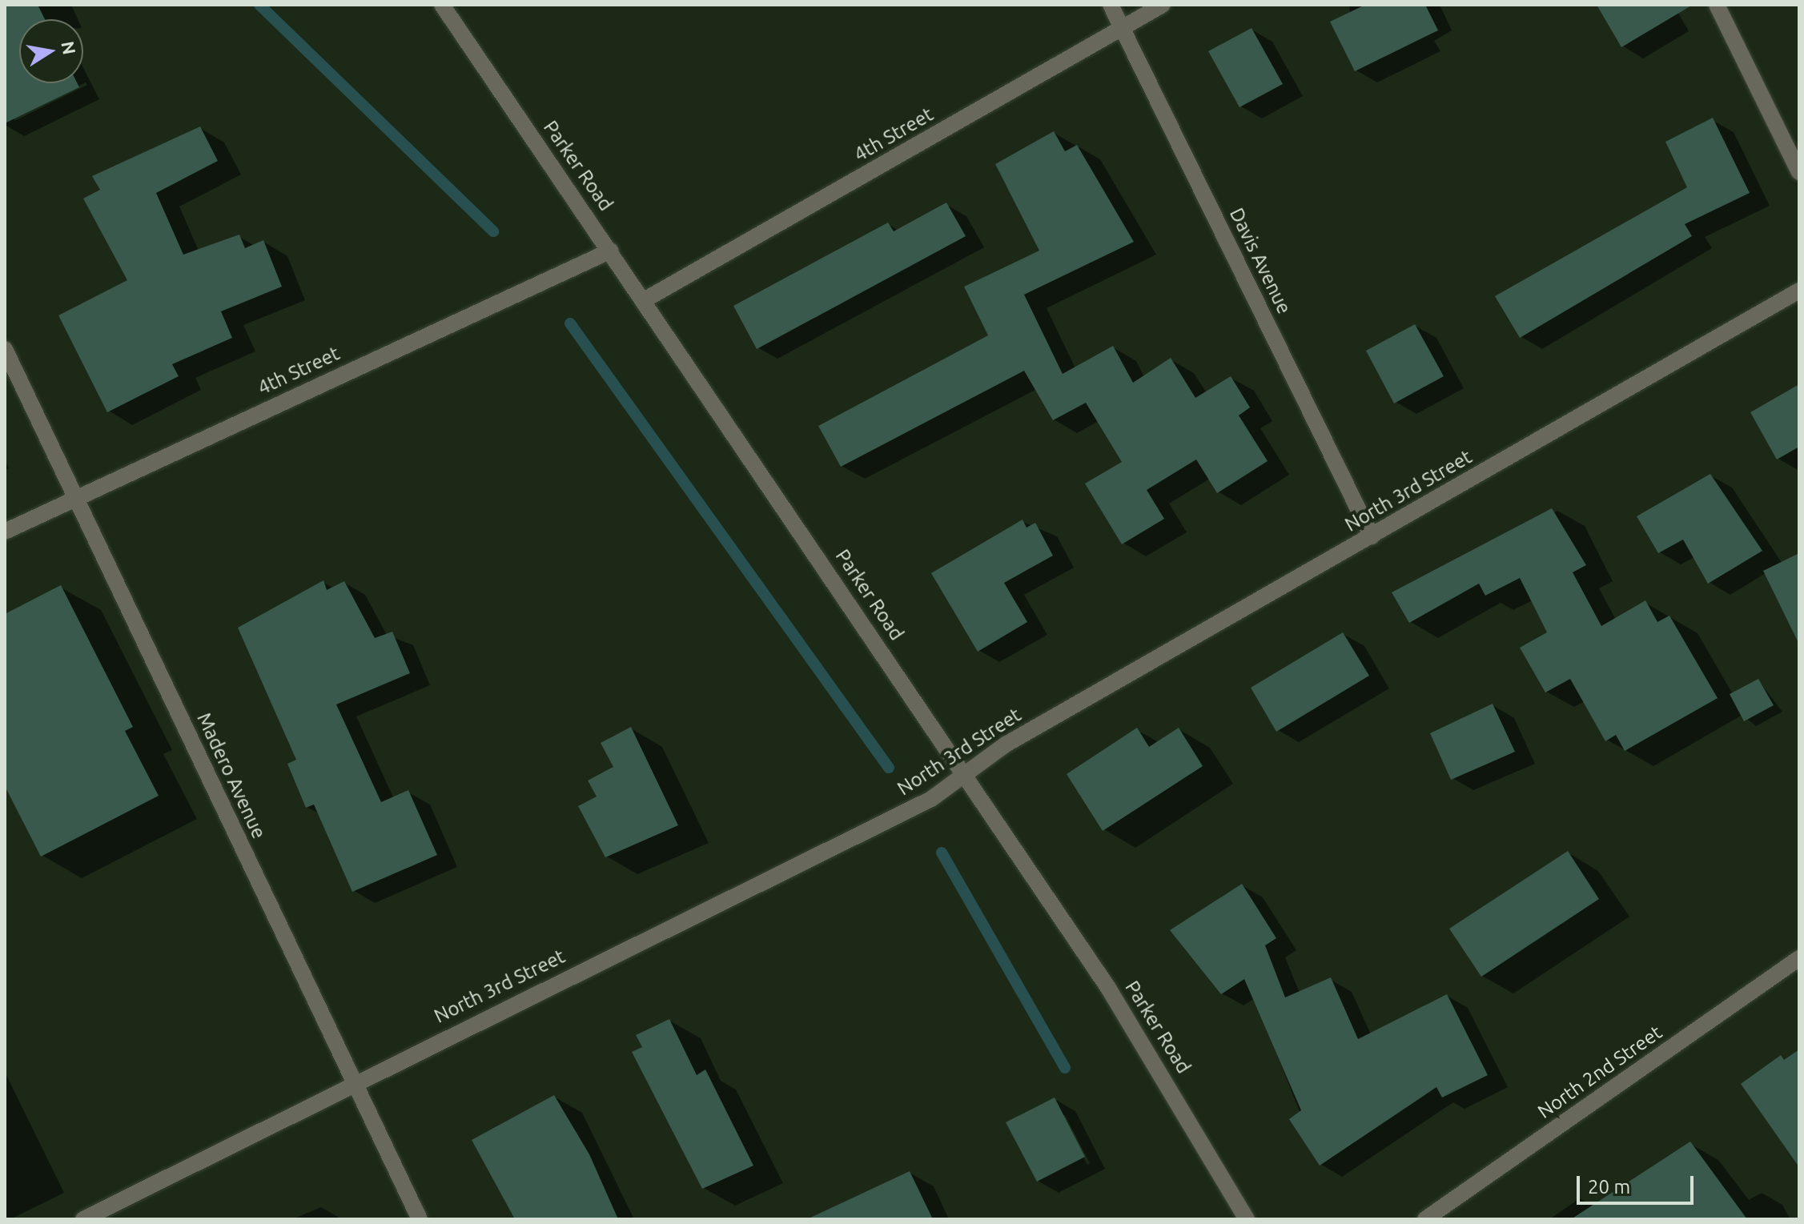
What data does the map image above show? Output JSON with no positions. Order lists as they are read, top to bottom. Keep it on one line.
{"streets":{"street":["4th Street","Parker Road","Davis Avenue","North 3rd Street","Madero Avenue","North 2nd Street"]},"crossings":[["4th Street","Parker Road"],["4th Street","Davis Avenue"],["4th Street","Madero Avenue"],["Parker Road","North 3rd Street"],["Davis Avenue","North 3rd Street"],["North 3rd Street","Madero Avenue"]],"scale_bar":"20 m","north":"right"}
